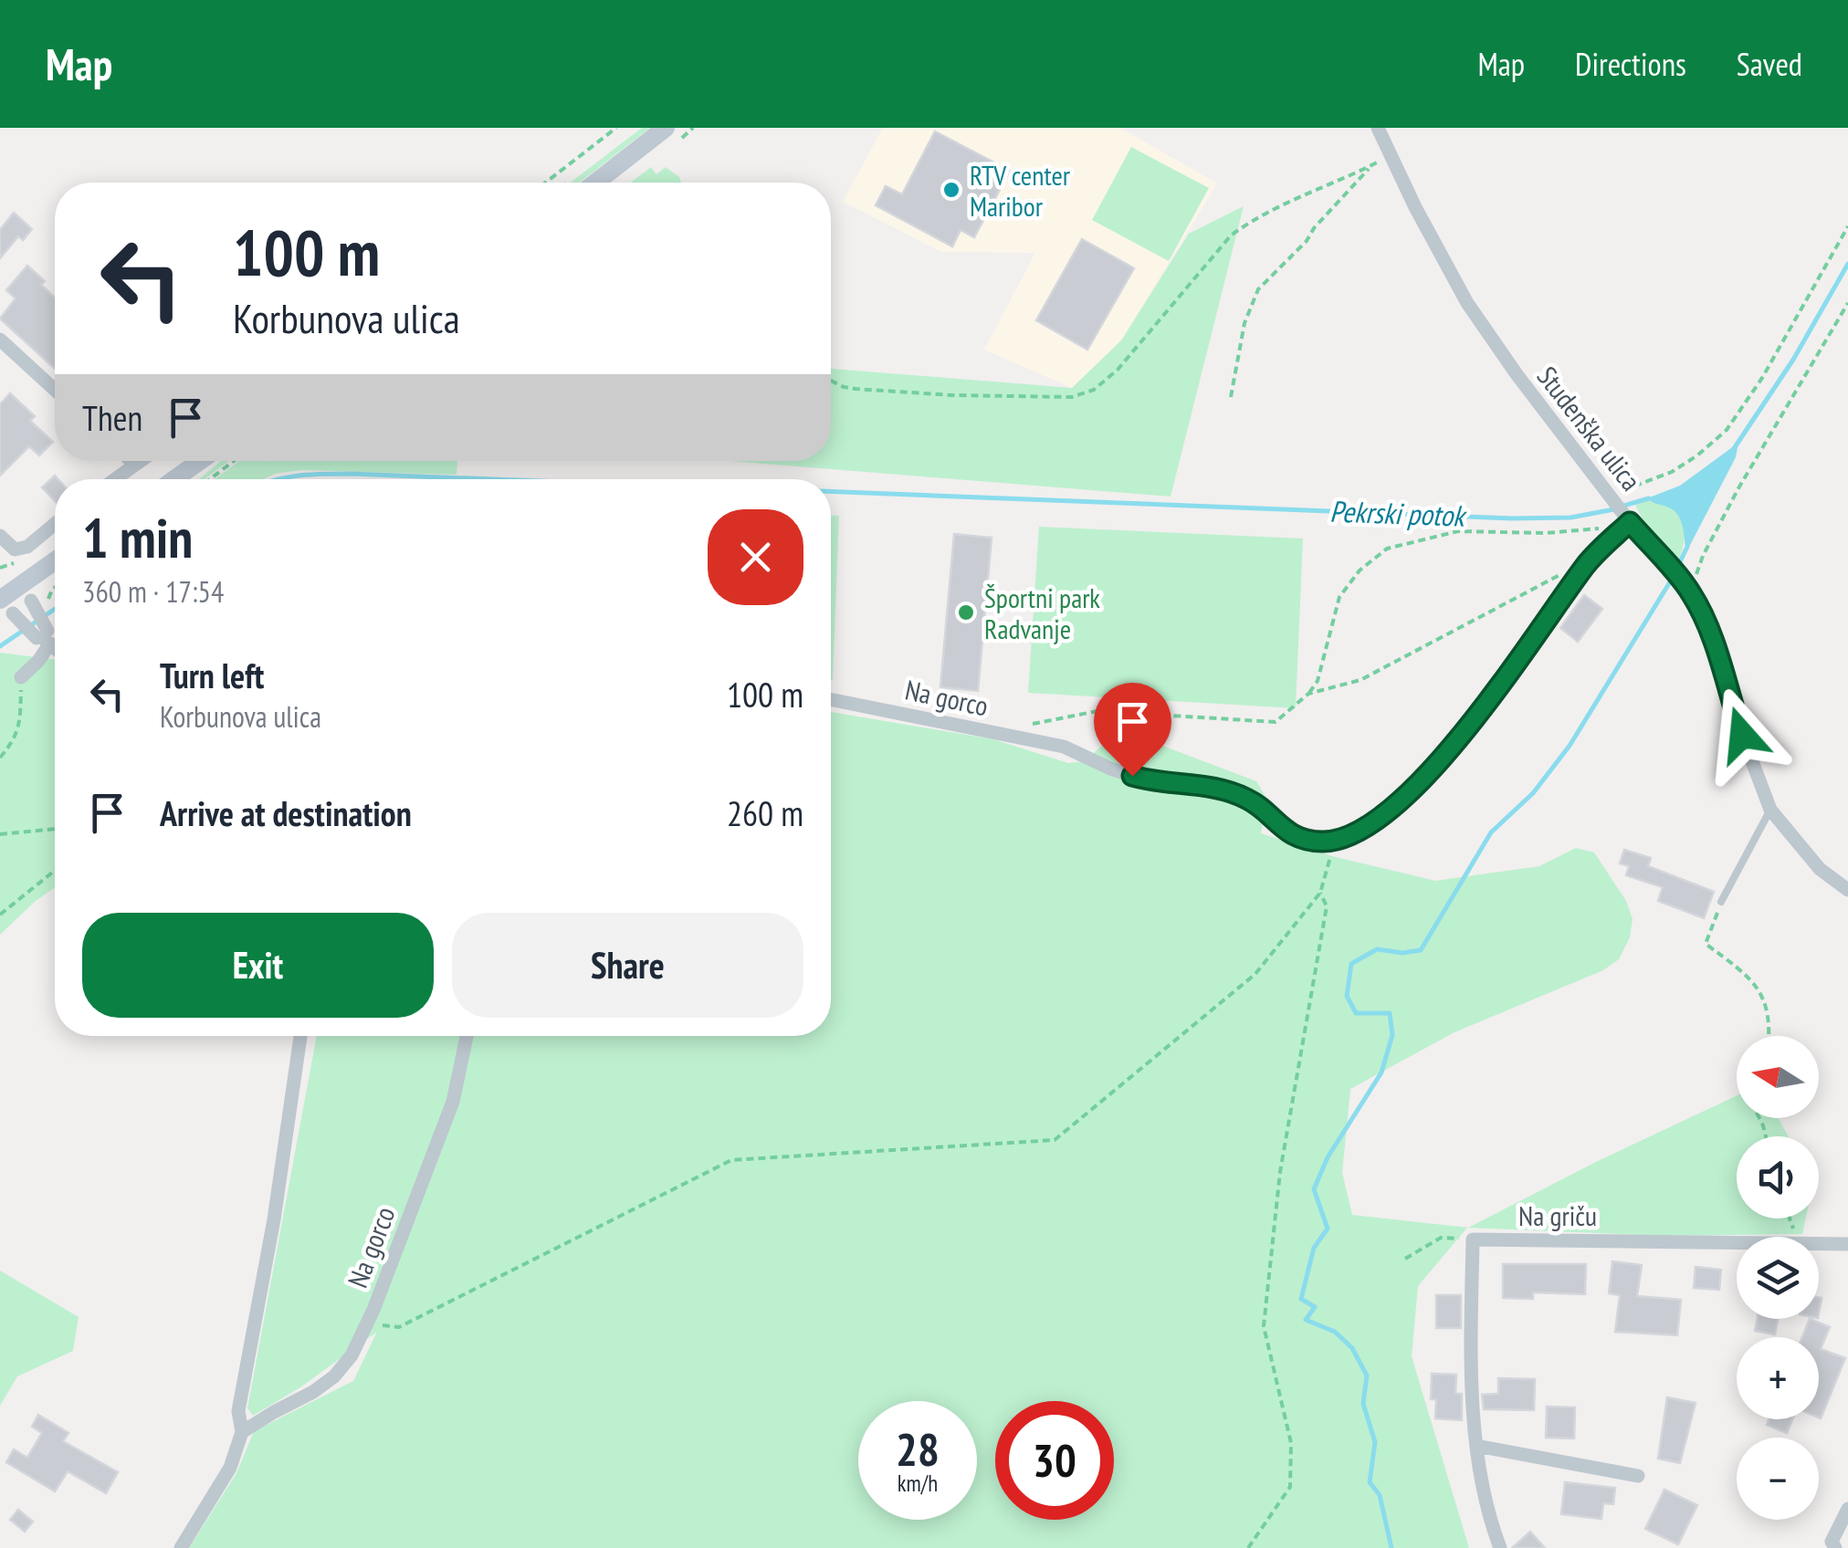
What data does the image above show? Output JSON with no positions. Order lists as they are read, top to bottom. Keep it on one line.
{"streets":{"street":["Studenška ulica","Na gorco","Na griču"]},"water":["Pekrski potok"],"places":["RTV center Maribor","Športni park Radvanje"],"north":"left","page":{"header":"Map","nav":["Map","Directions","Saved"],"turn":["100 m","Korbunova ulica"],"then":"Then","heading":["1 min","360 m · 17:54"],"list":[{"name":"Turn left","note":"Korbunova ulica","value":"100 m"},{"name":"Arrive at destination","value":"260 m"}],"buttons":["Exit","Share"],"map_buttons":["+","−"],"speed":"28 km/h","limit":"30"}}
